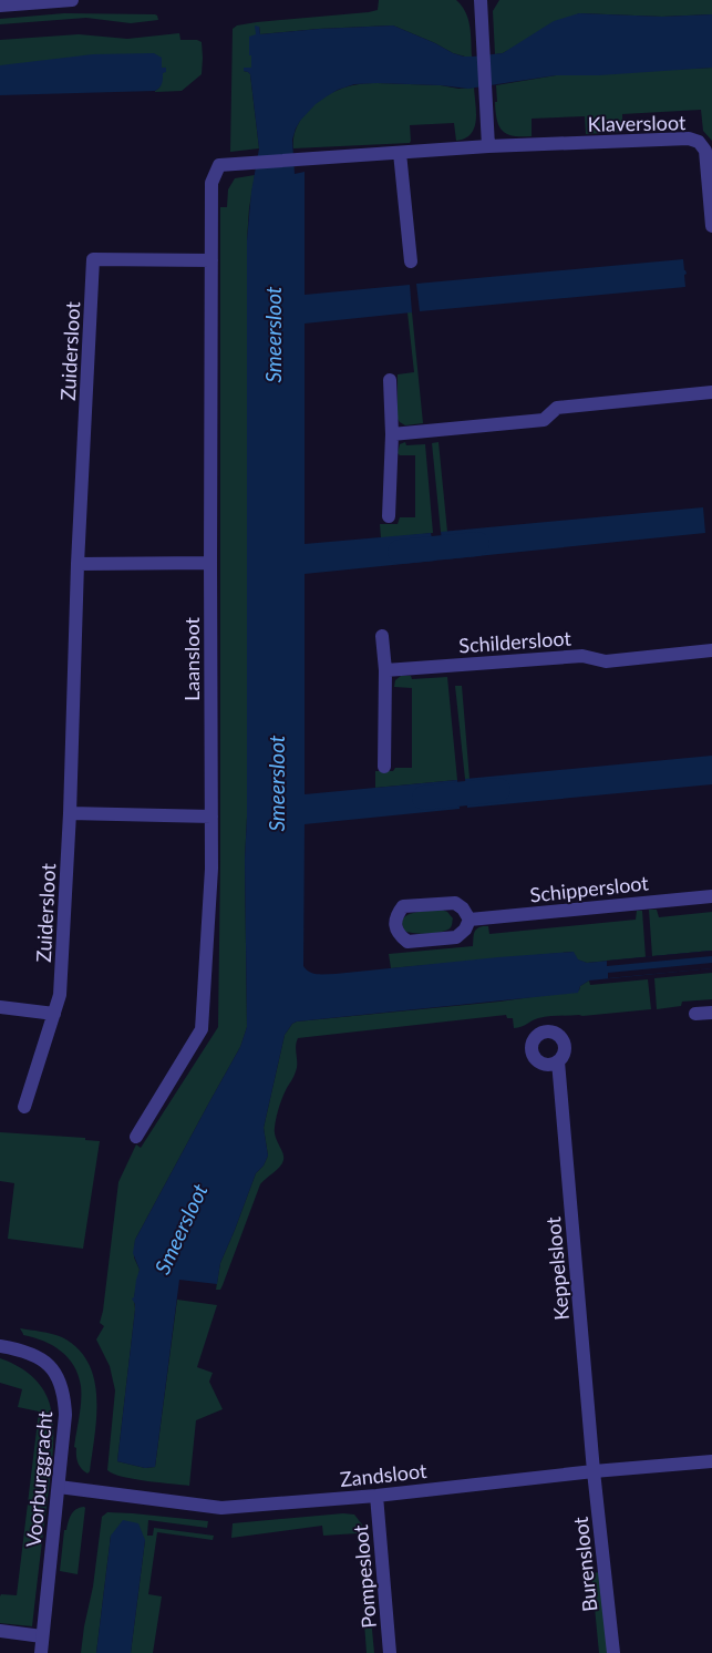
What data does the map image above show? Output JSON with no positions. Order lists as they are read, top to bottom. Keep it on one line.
{"streets":{"street":["Klaversloot","Zuidersloot","Schildersloot","Laansloot","Schippersloot","Keppelsloot","Zandsloot","Voorburggracht","Burensloot","Pompesloot"]},"crossings":[["Klaversloot","Laansloot"],["Zuidersloot","Laansloot"],["Keppelsloot","Zandsloot"],["Keppelsloot","Burensloot"],["Zandsloot","Voorburggracht"],["Zandsloot","Burensloot"],["Zandsloot","Pompesloot"]],"water":["Smeersloot"]}
